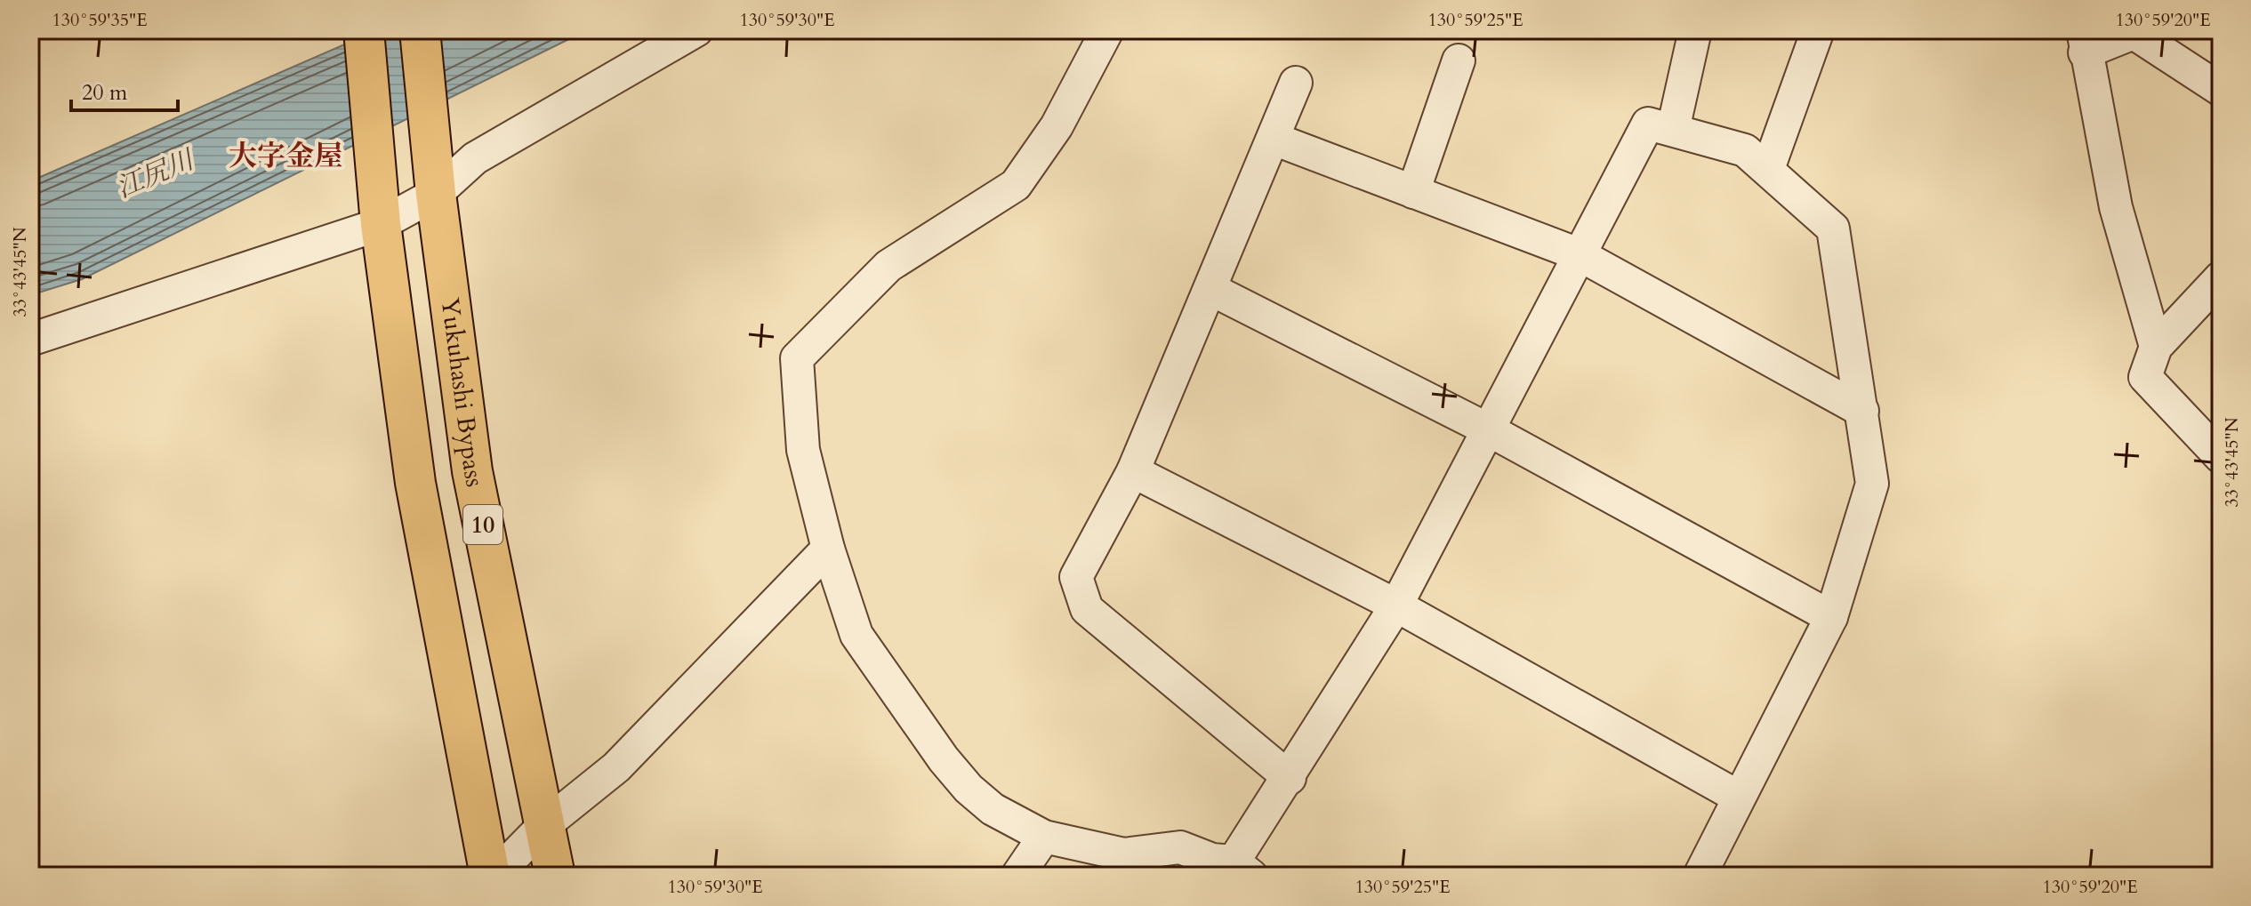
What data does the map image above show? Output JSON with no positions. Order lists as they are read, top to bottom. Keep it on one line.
{"streets":{"highway":["Yukuhashi Bypass","10"]},"districts":["大字金屋"],"water":["江尻川"],"scale_bar":"20 m","coordinates":["130°59'35\"E","130°59'30\"E","130°59'25\"E","130°59'20\"E","33°43'45\"N"]}
